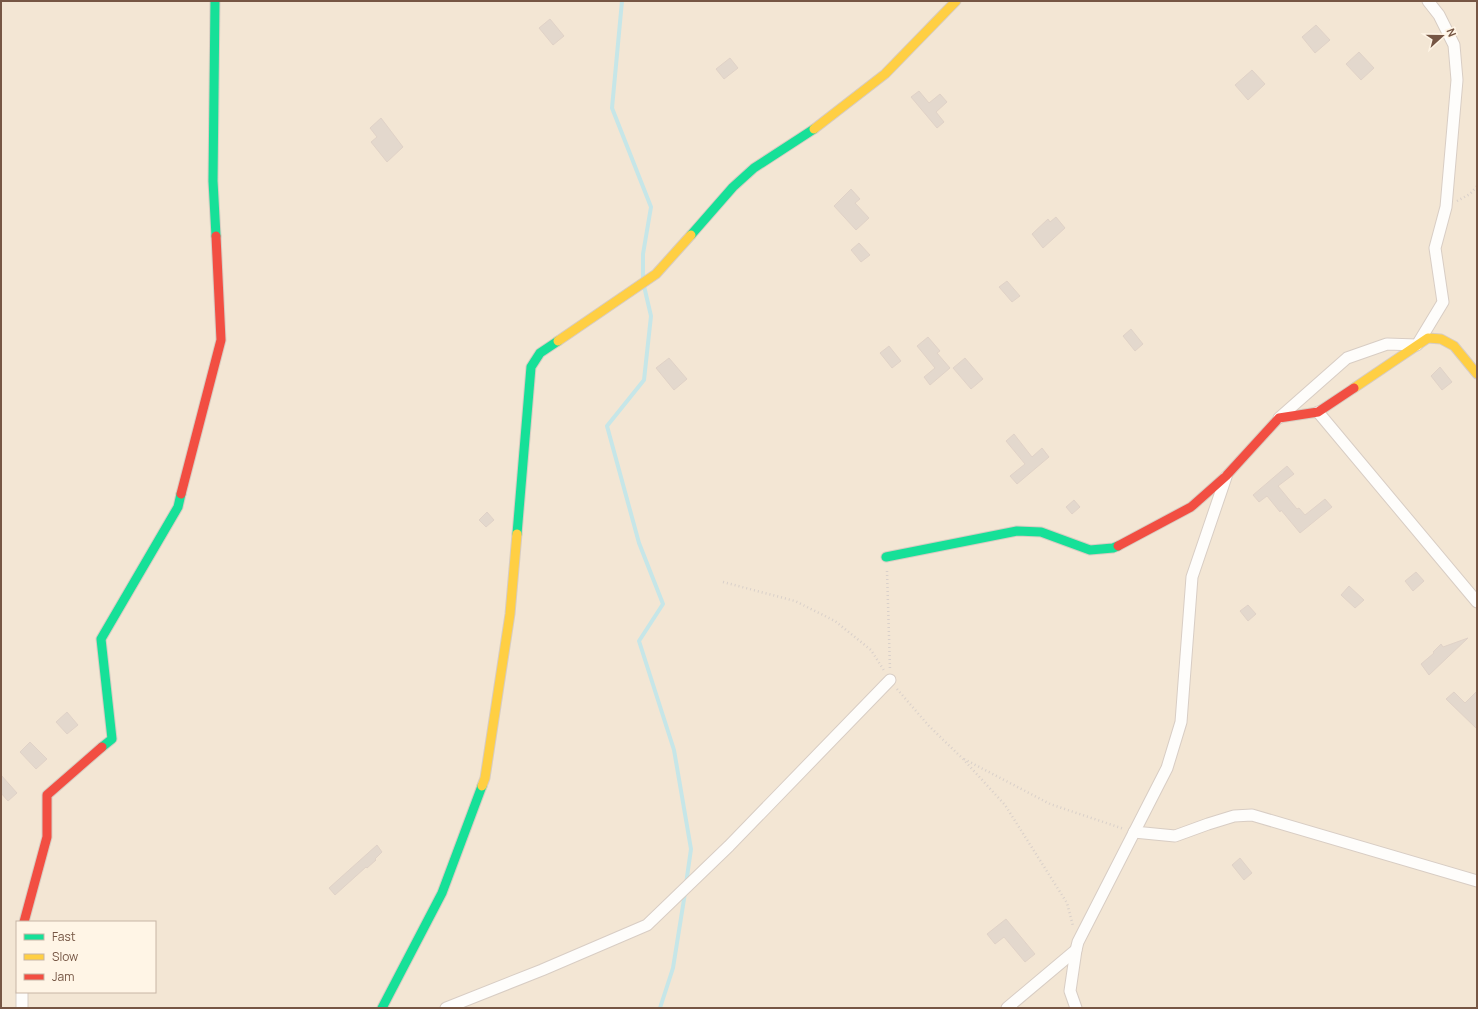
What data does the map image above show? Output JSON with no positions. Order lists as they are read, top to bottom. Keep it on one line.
{"legend":["Fast","Slow","Jam"],"north":"right"}
